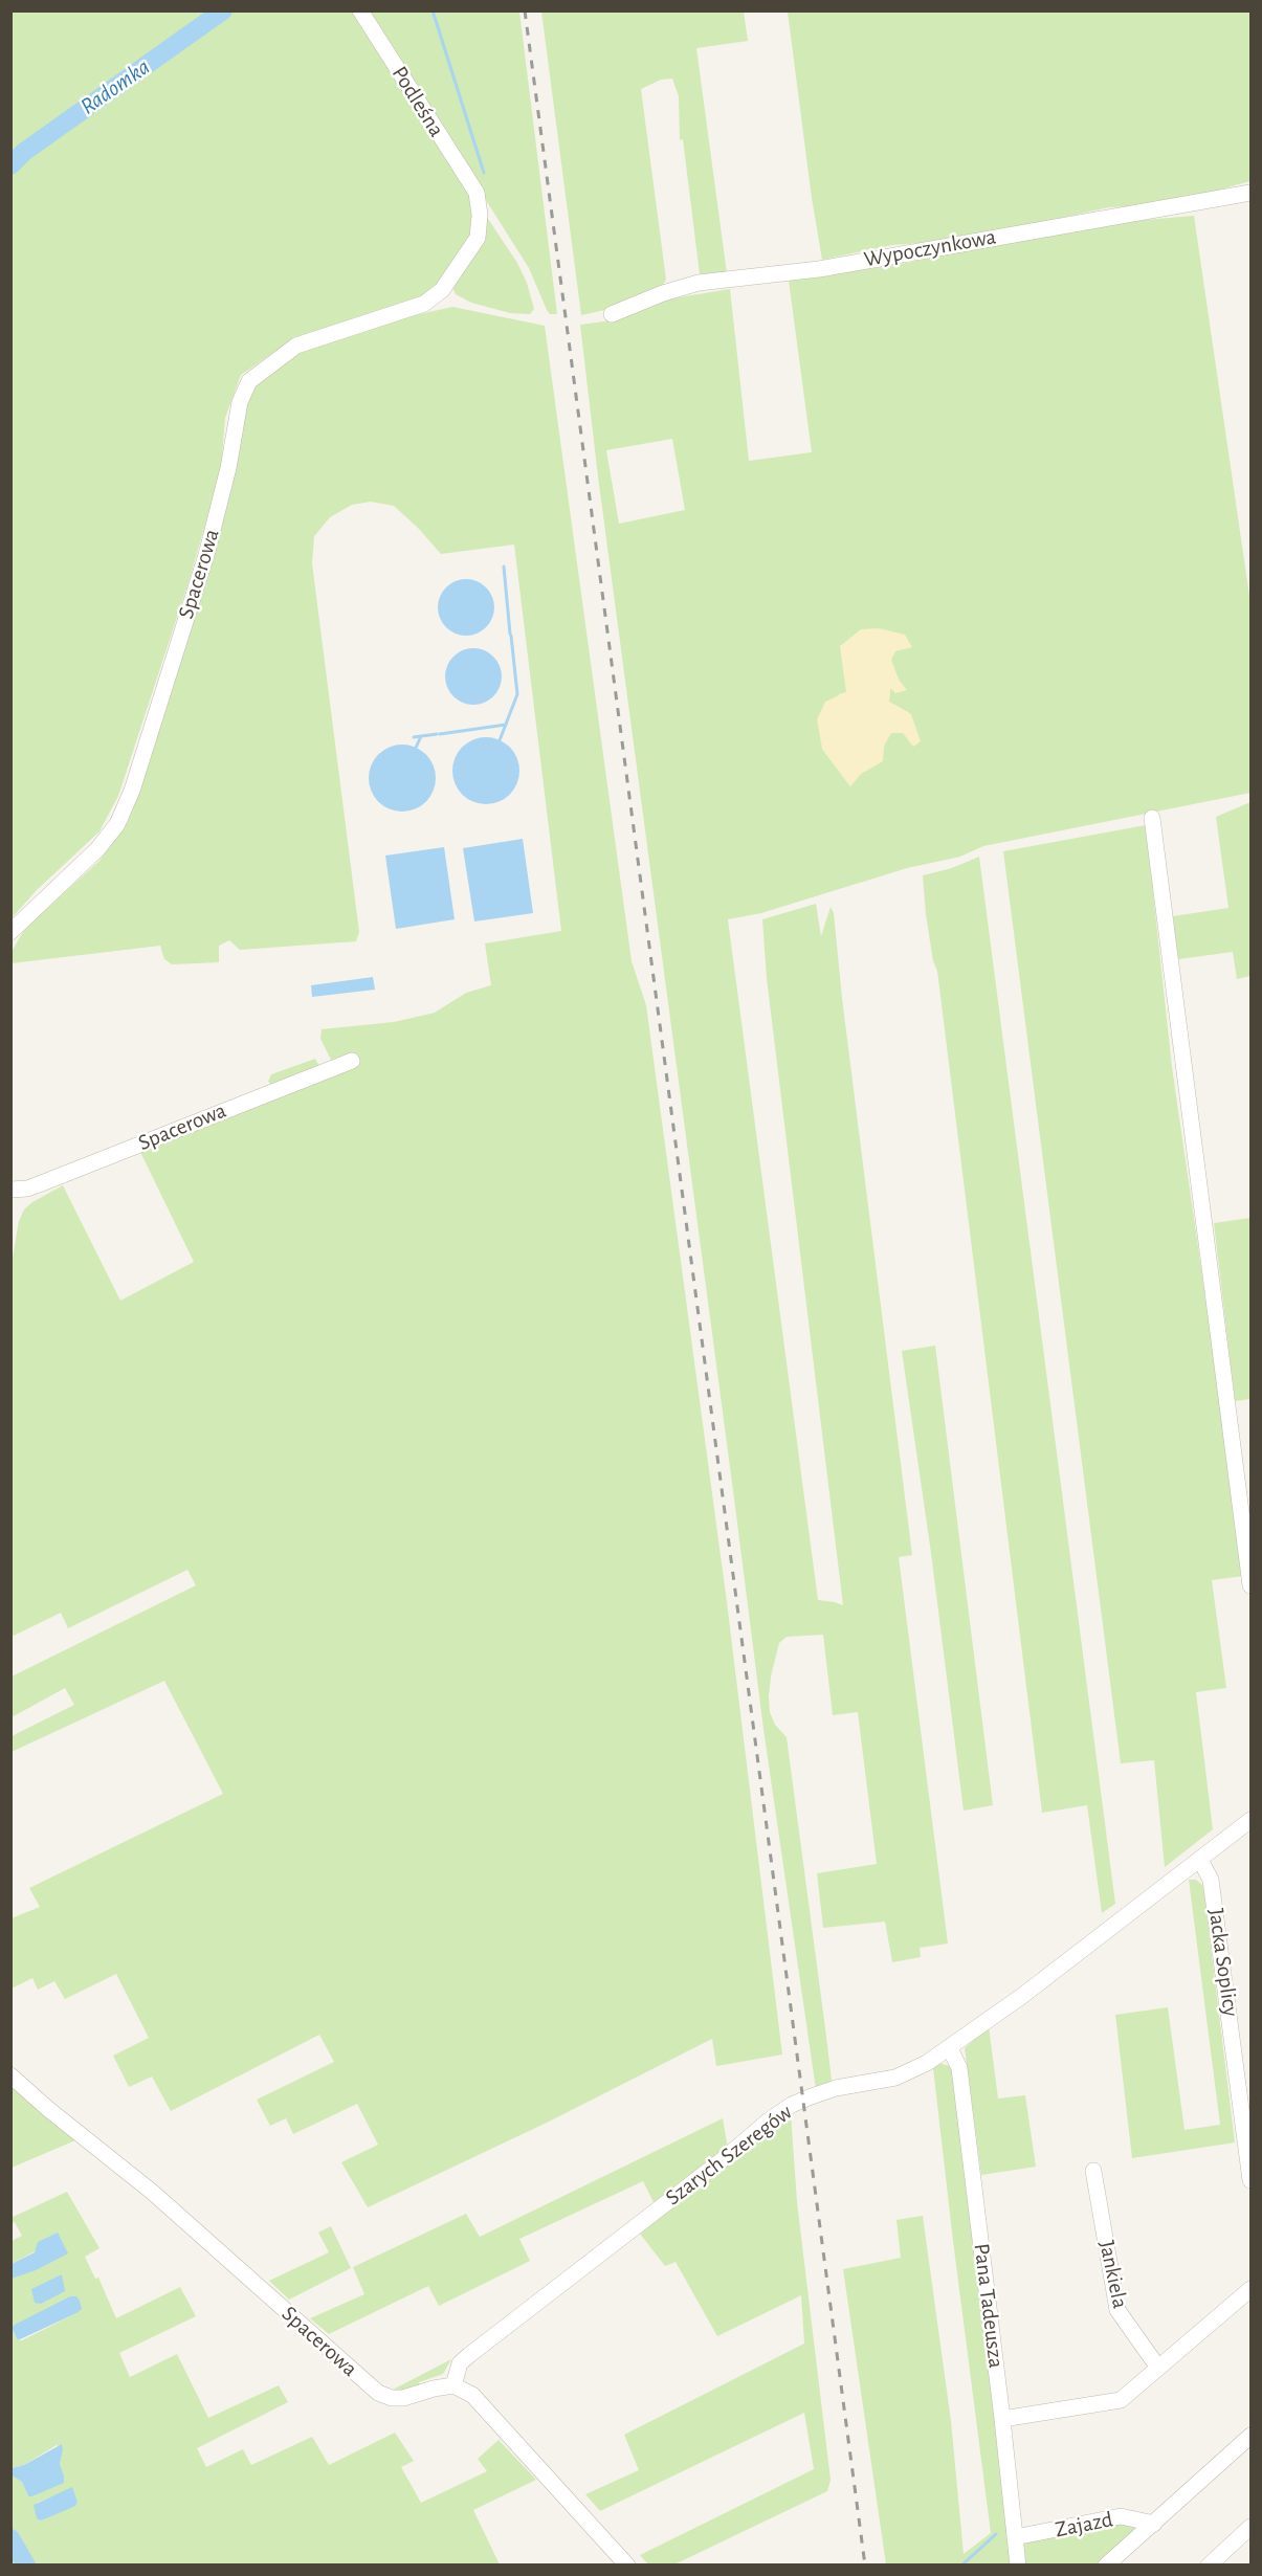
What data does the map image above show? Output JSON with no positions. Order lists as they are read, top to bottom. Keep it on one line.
{"streets":{"street":["Podleśna","Wypoczynkowa","Spacerowa","Jacka Soplicy","Szarych Szeregów","Jankiela","Pana Tadeusza","Zajazd"]},"crossings":[["Podleśna","Spacerowa"],["Spacerowa","Szarych Szeregów"],["Jacka Soplicy","Szarych Szeregów"],["Szarych Szeregów","Pana Tadeusza"],["Pana Tadeusza","Zajazd"]],"water":["Radomka"]}
